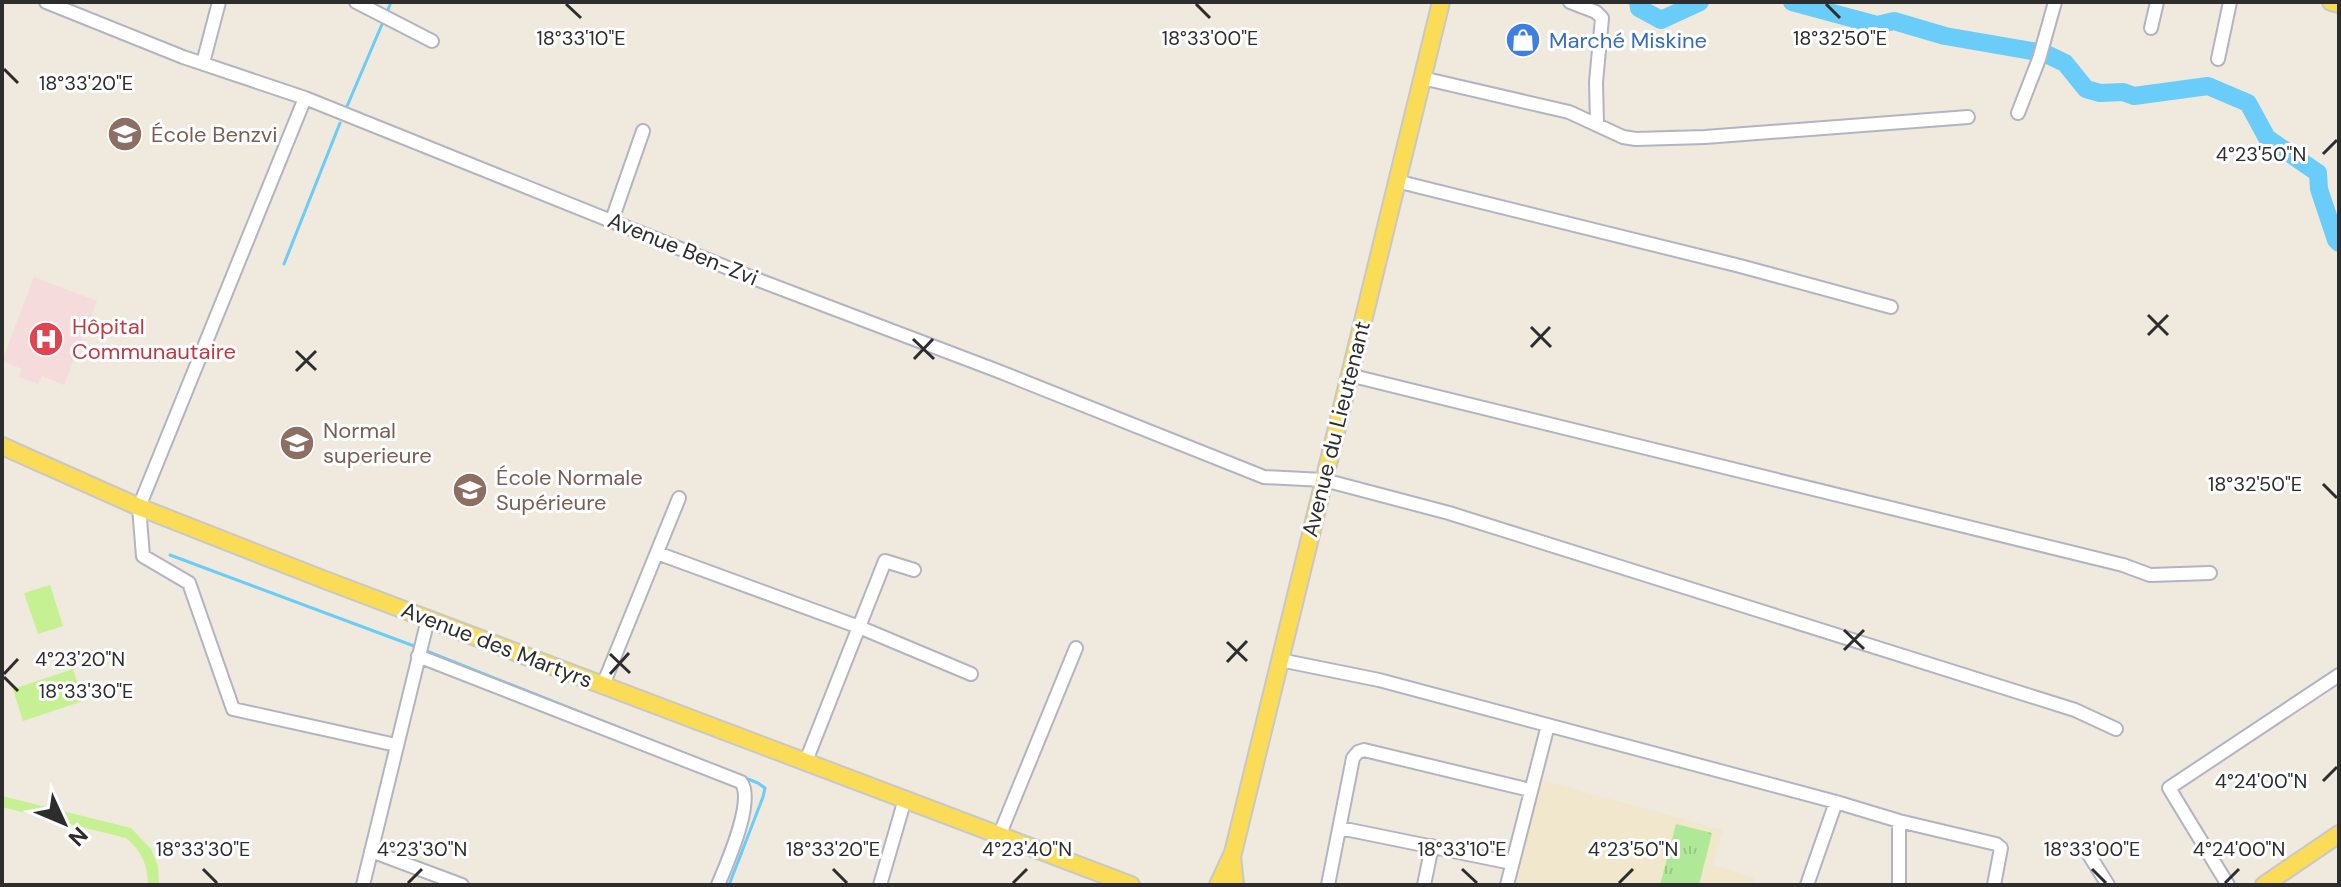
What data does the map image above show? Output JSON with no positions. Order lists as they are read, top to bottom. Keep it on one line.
{"streets":{"main road":["Avenue du Lieutenant","Avenue des Martyrs"],"street":["Avenue Ben-Zvi"]},"crossings":[["Avenue Ben-Zvi","Avenue du Lieutenant"]],"places":{"shop":["Marché Miskine"],"school or university":["École Benzvi","Normal superieure","École Normale Supérieure"],"hospital":["Hôpital Communautaire"]},"north":"bottom right","coordinates":["18°33'00\"E","18°32'50\"E","18°33'10\"E","18°33'20\"E","4°23'50\"N","4°23'20\"N","18°33'30\"E","4°24'00\"N","4°23'30\"N","4°23'40\"N"]}
